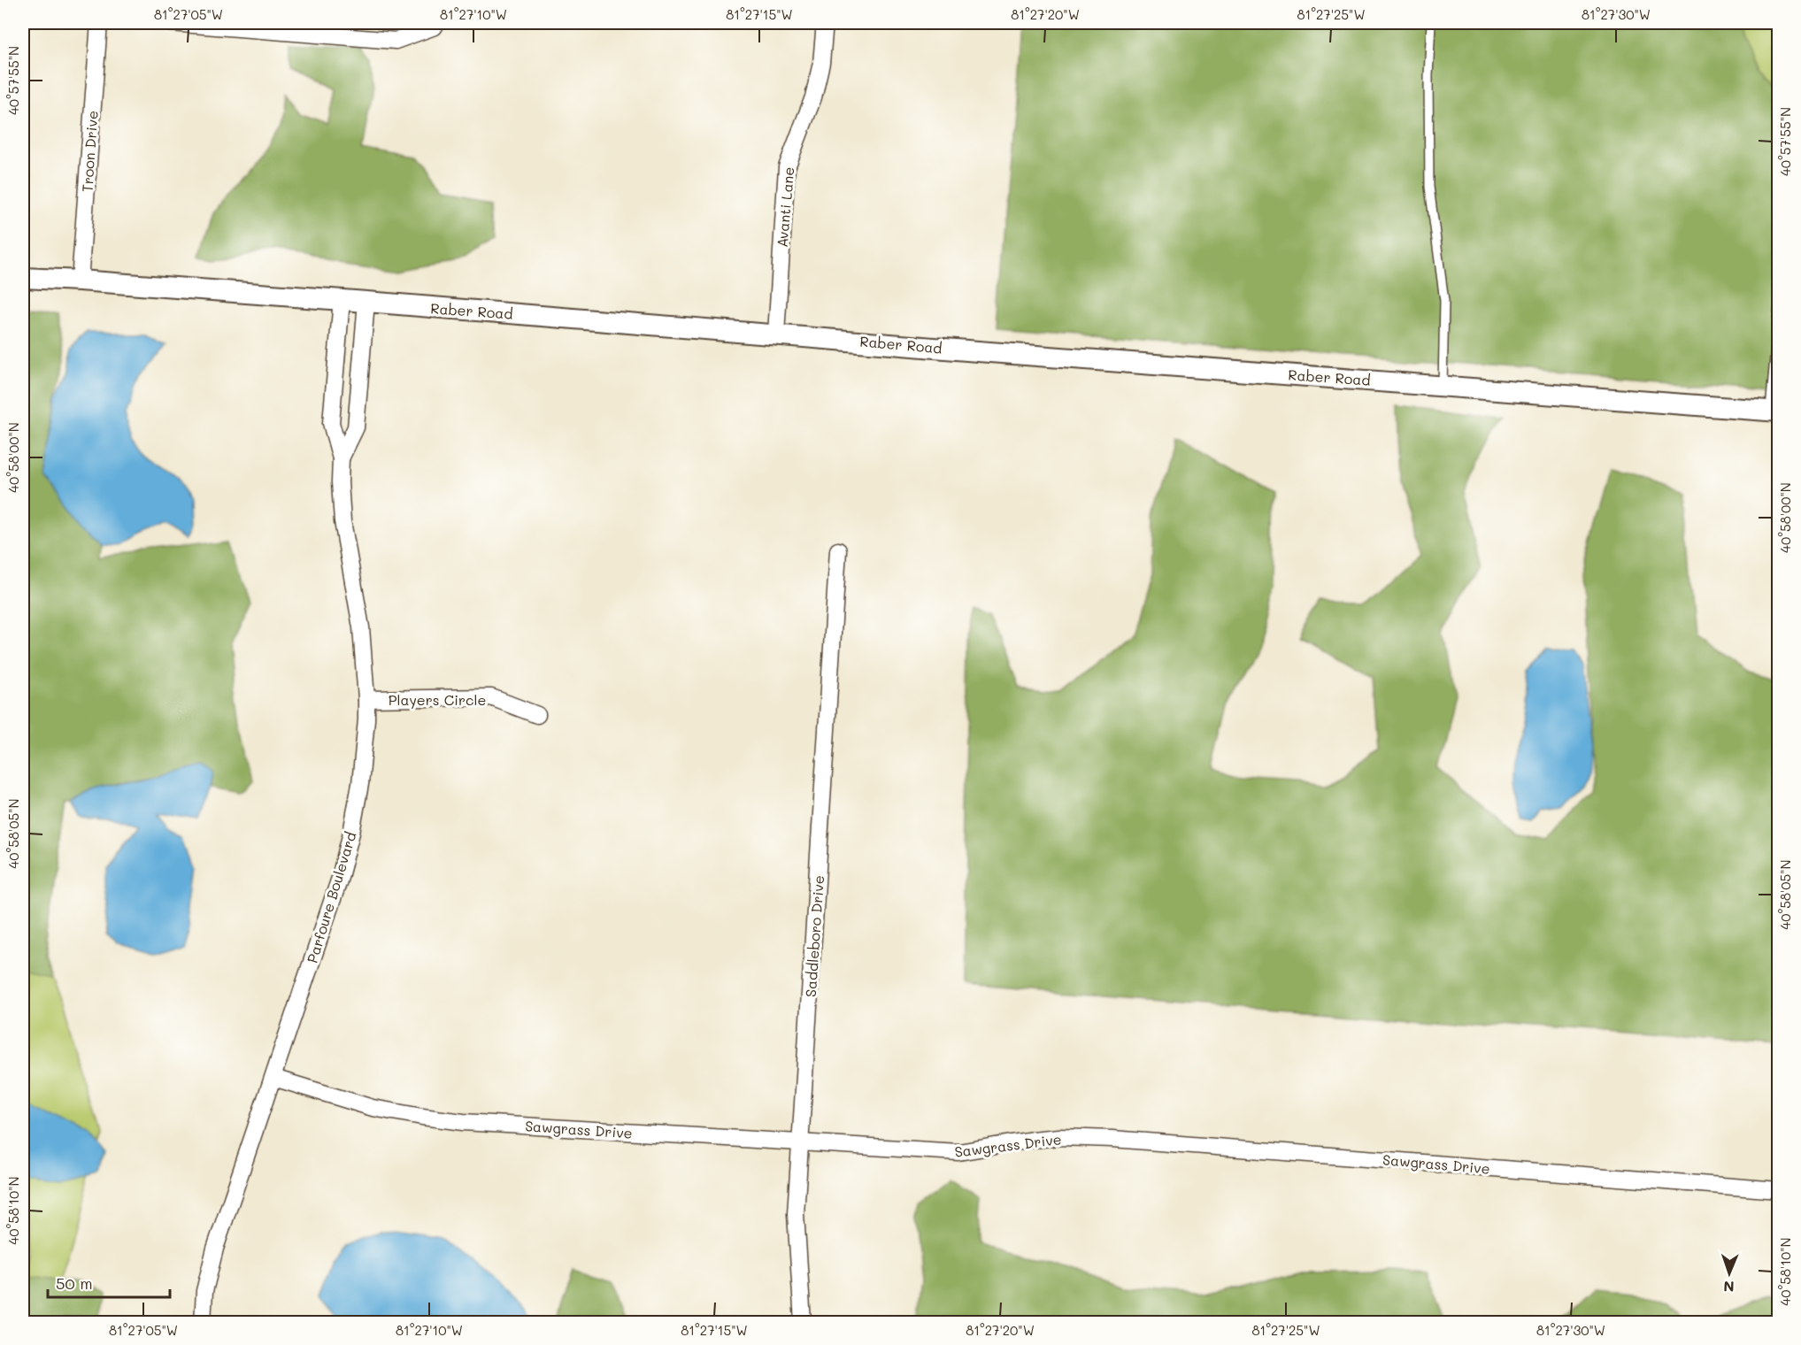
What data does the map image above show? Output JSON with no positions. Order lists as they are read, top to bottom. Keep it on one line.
{"streets":{"street":["Troon Drive","Avanti Lane","Raber Road","Players Circle","Parfoure Boulevard","Saddleboro Drive","Sawgrass Drive"]},"crossings":[["Troon Drive","Raber Road"],["Avanti Lane","Raber Road"],["Raber Road","Parfoure Boulevard"],["Players Circle","Parfoure Boulevard"],["Parfoure Boulevard","Sawgrass Drive"],["Saddleboro Drive","Sawgrass Drive"]],"scale_bar":"50 m","north":"bottom","coordinates":["81°27'05\"W","81°27'10\"W","81°27'15\"W","81°27'20\"W","81°27'25\"W","81°27'30\"W","40°57'55\"N","40°58'00\"N","40°58'05\"N","40°58'10\"N"]}
